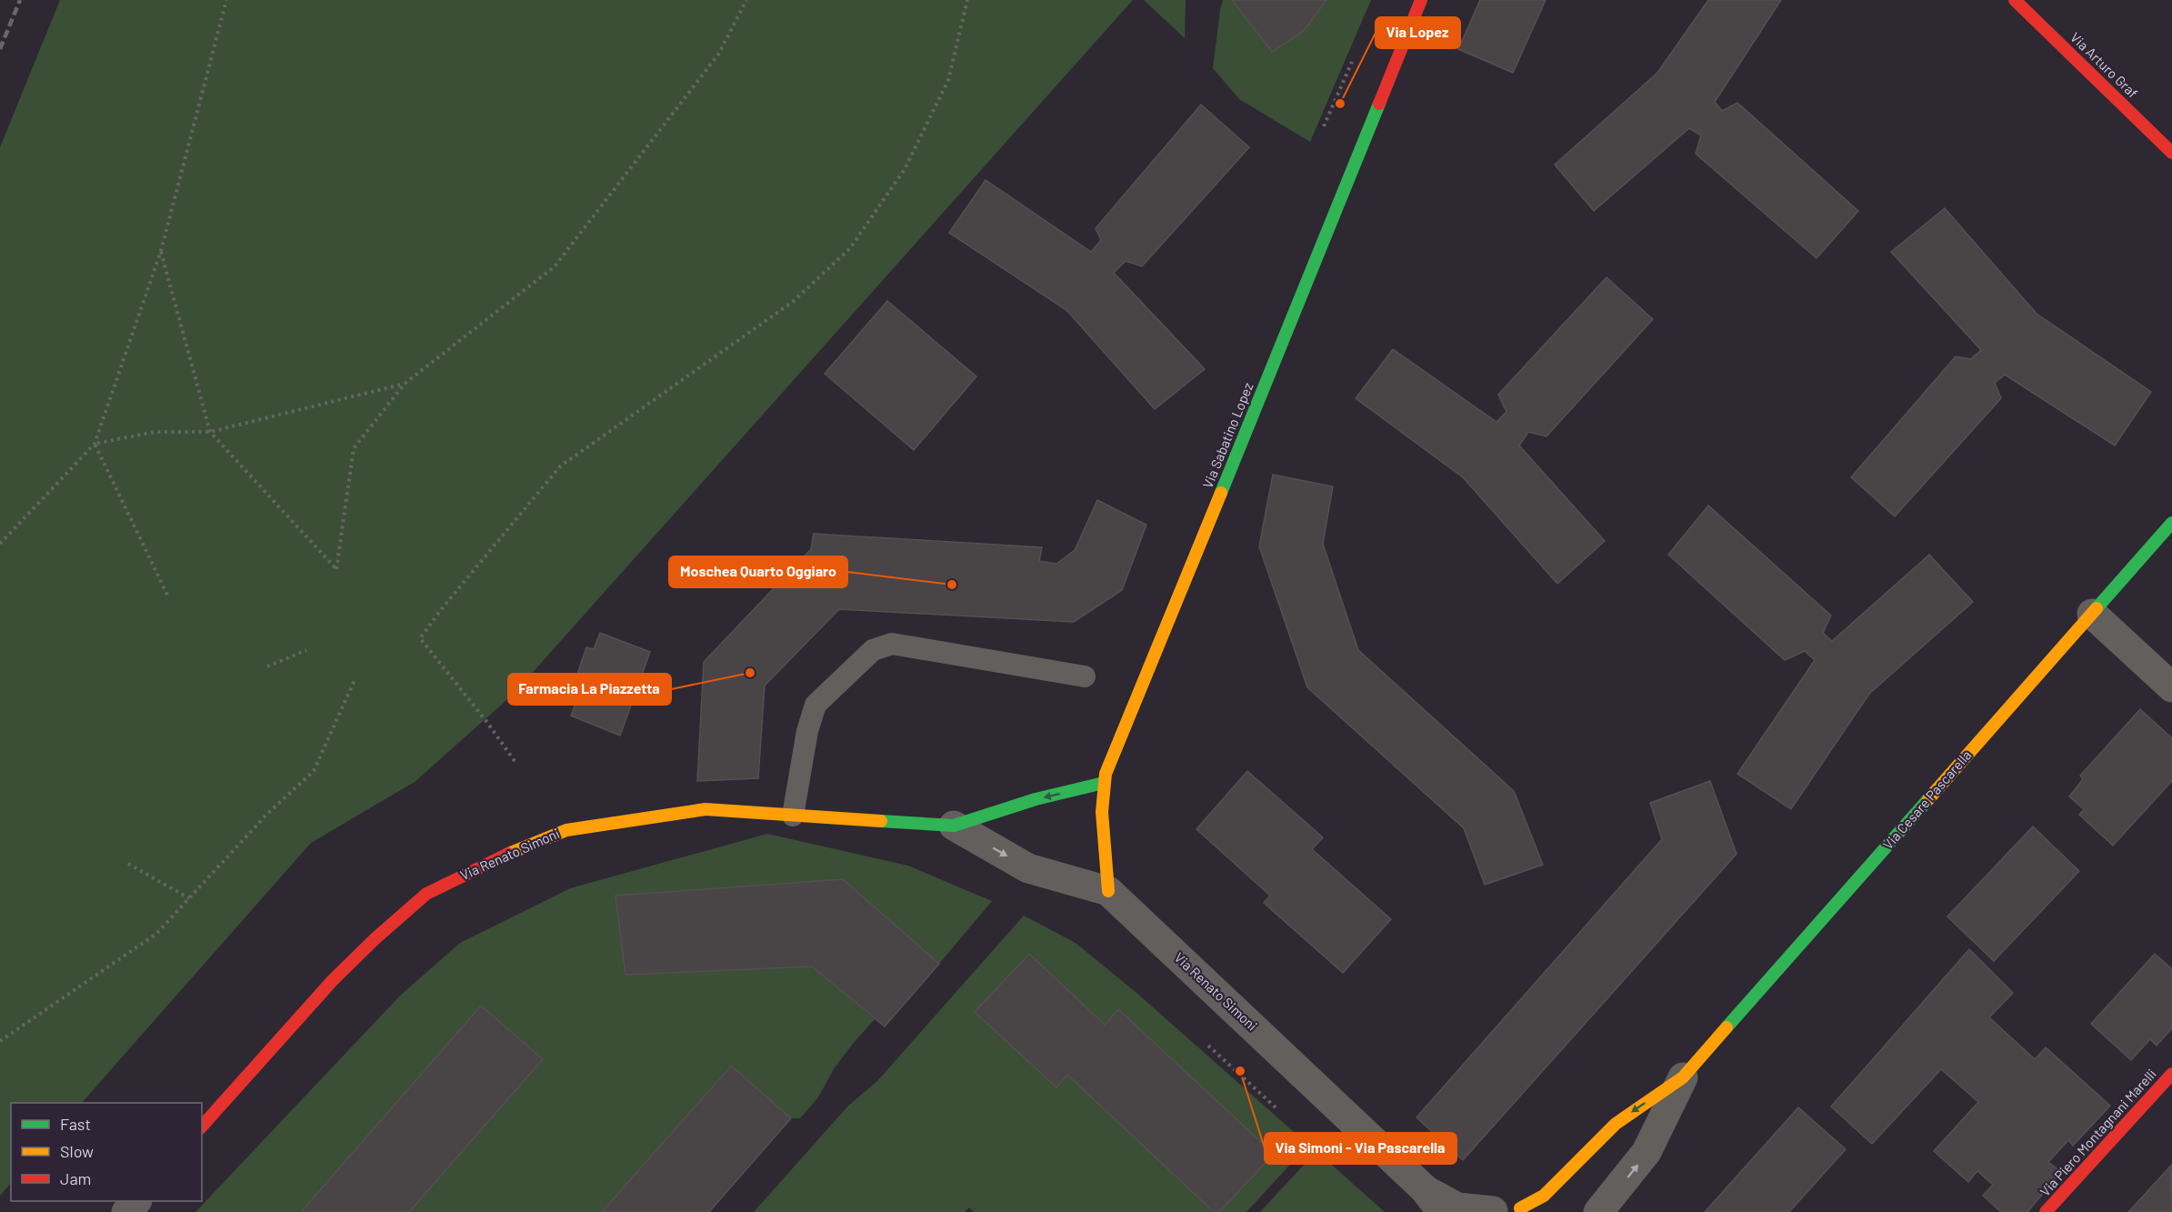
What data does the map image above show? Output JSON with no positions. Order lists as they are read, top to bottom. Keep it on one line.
{"streets":{"street":["Via Arturo Graf","Via Sabatino Lopez","Via Cesare Pascarella","Via Renato Simoni","Via Piero Montagnani Marelli"]},"crossings":[["Via Sabatino Lopez","Via Renato Simoni"],["Via Cesare Pascarella","Via Renato Simoni"]],"places":["Via Lopez","Moschea Quarto Oggiaro","Farmacia La Piazzetta","Via Simoni - Via Pascarella"],"legend":["Fast","Slow","Jam"]}
